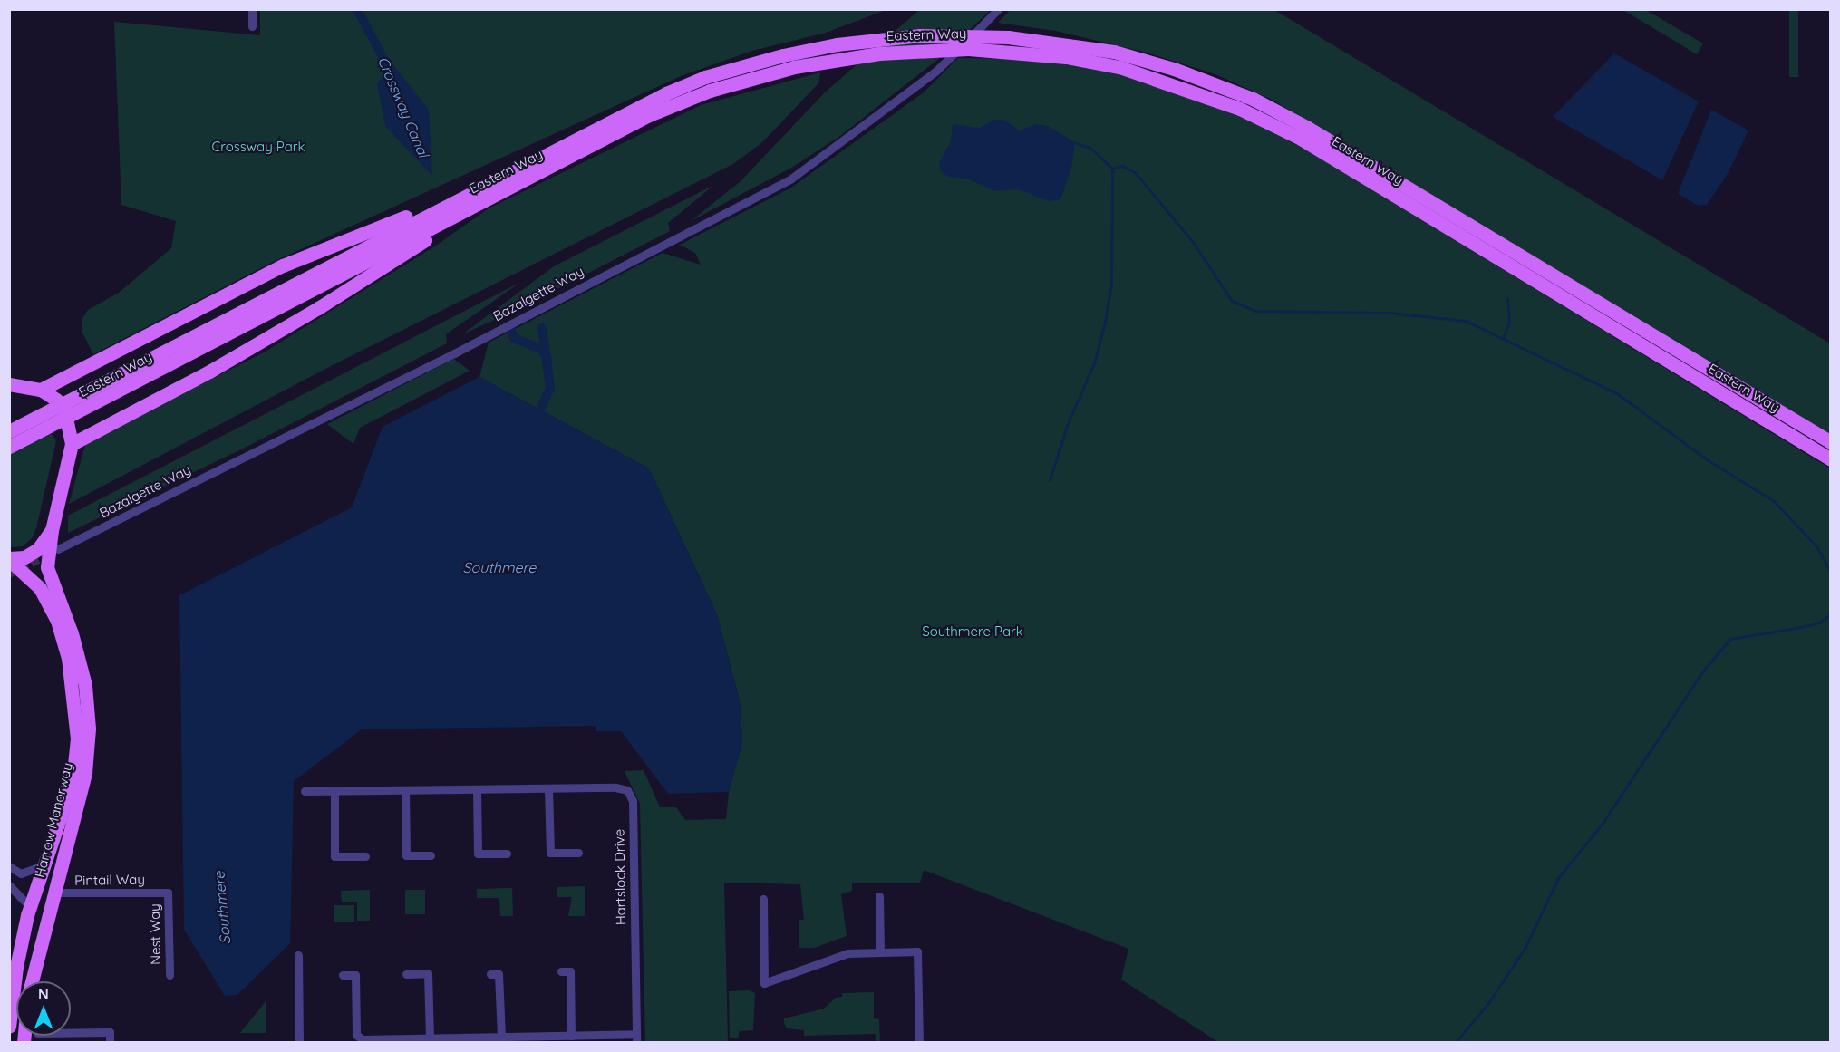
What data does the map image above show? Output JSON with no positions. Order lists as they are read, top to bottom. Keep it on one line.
{"streets":{"main road":["Eastern Way","Harrow Manorway"],"street":["Bazalgette Way","Hartslock Drive","Pintail Way","Nest Way"]},"crossings":[["Harrow Manorway","Pintail Way"],["Pintail Way","Nest Way"]],"water":["Crossway Canal","Southmere"],"parks":["Crossway Park","Southmere Park"],"north":"top"}
